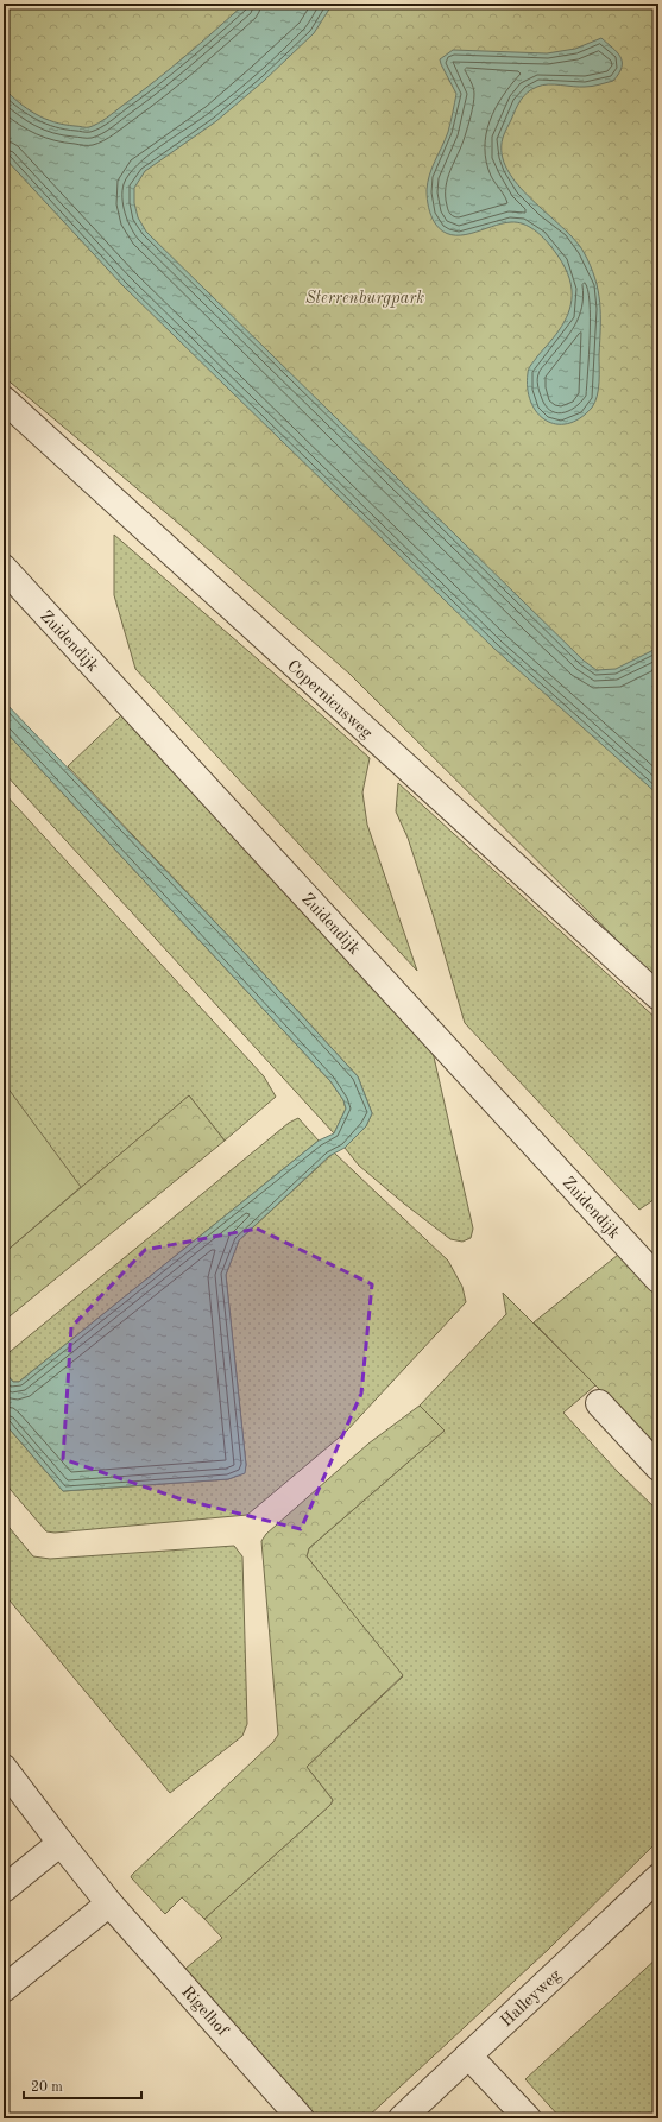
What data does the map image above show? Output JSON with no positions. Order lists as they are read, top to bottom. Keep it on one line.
{"streets":{"street":["Zuidendijk","Copernicusweg","Halleyweg","Rigelhof"]},"parks":["Sterrenburgpark"],"scale_bar":"20 m"}
